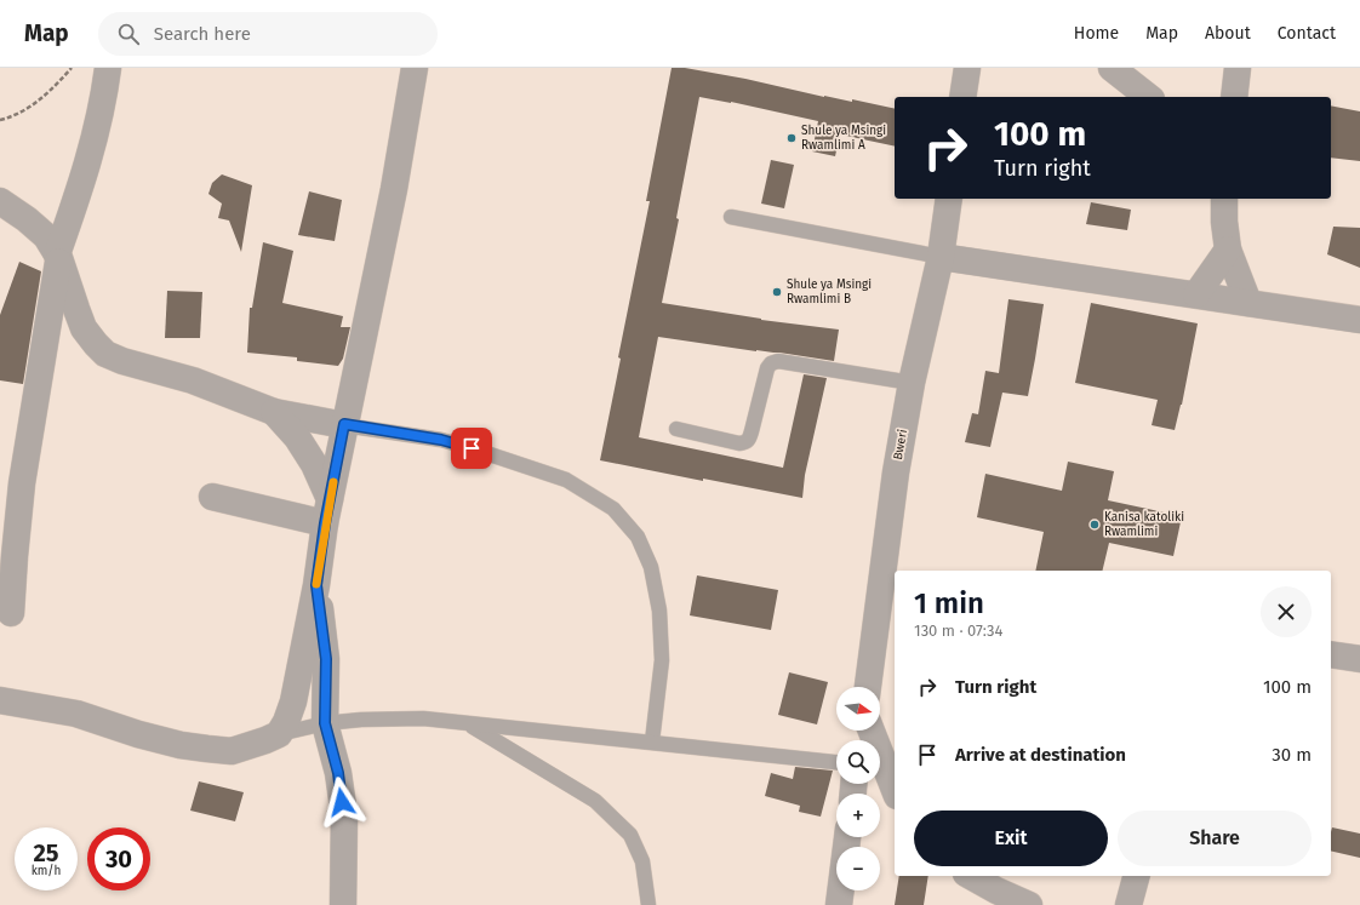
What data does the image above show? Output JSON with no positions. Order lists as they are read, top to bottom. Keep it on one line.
{"streets":{"street":["Bweri"]},"places":["Shule ya Msingi Rwamlimi A","Shule ya Msingi Rwamlimi B","Kanisa katoliki Rwamlimi"],"north":"right","page":{"header":"Map","search":"Search here","nav":["Home","Map","About","Contact"],"turn":["100 m","Turn right"],"heading":["1 min","130 m · 07:34"],"list":[{"name":"Turn right","value":"100 m"},{"name":"Arrive at destination","value":"30 m"}],"map_buttons":["+","−"],"buttons":["Exit","Share"],"speed":"25 km/h","limit":"30"}}
